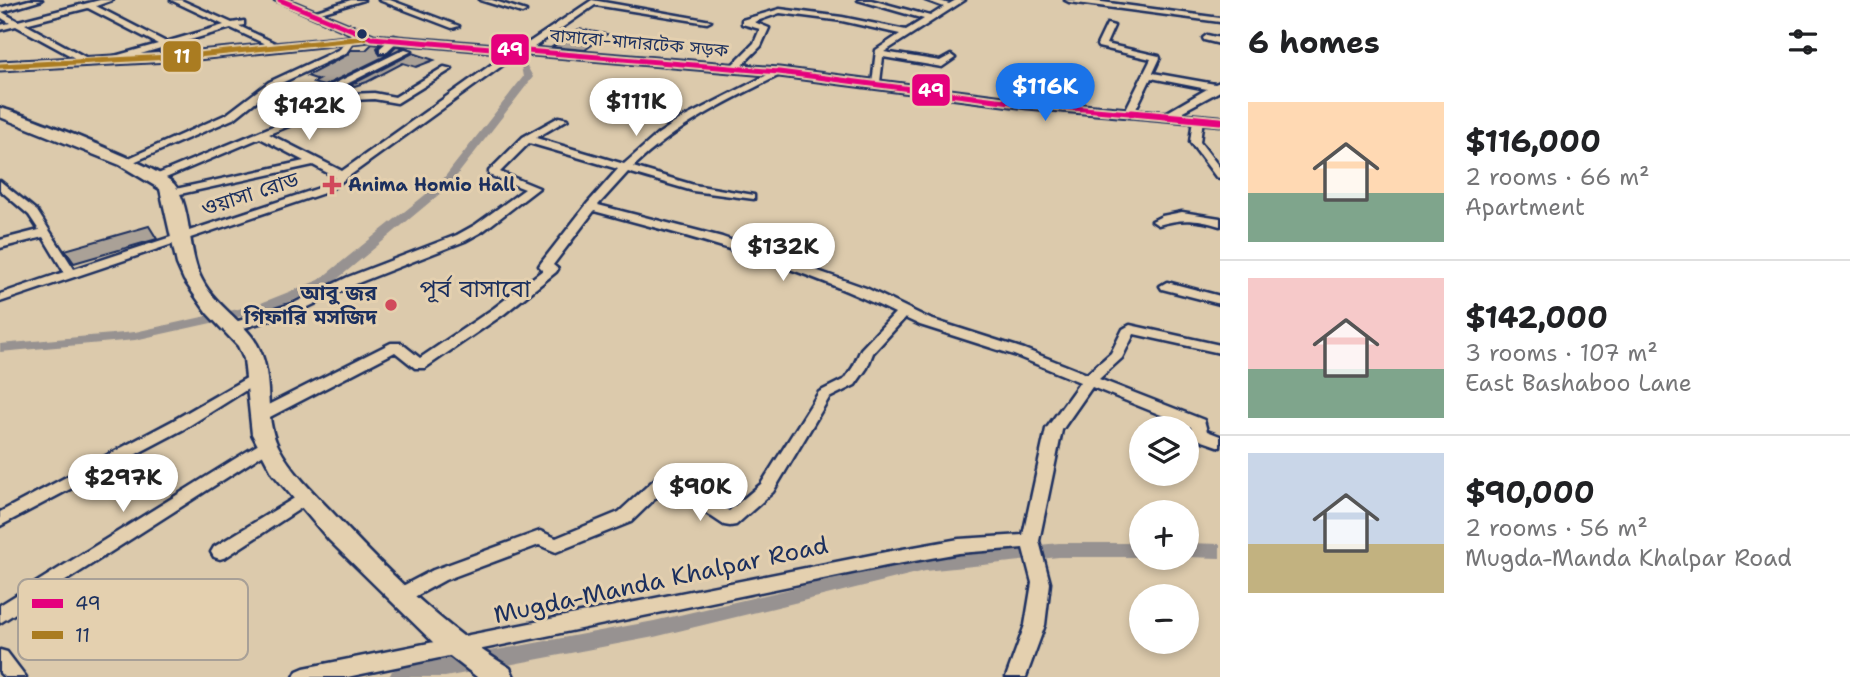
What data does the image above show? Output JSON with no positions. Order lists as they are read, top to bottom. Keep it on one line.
{"streets":{"street":["বাসাবো-মাদারটেক সড়ক","ওয়াসা রোড","Mugda-Manda Khalpar Road"]},"crossings":[["বাসাবো-মাদারটেক সড়ক","ওয়াসা রোড"]],"districts":["পূর্ব বাসাবো"],"places":{"health":["Anima Homio Hall"],"other":["আবু জর গিফারি মসজিদ"]},"lines":["transit line 49","transit line 11"],"legend":["49","11"],"page":{"heading":"6 homes","price":["$116K","$111K","$142K","$132K","$297K","$90K"],"list":[{"name":"$116,000","note":"2 rooms · 66 m² · Apartment"},{"name":"$142,000","note":"3 rooms · 107 m² · East Bashaboo Lane"},{"name":"$90,000","note":"2 rooms · 56 m² · Mugda-Manda Khalpar Road"}],"map_buttons":["+","−"]}}
